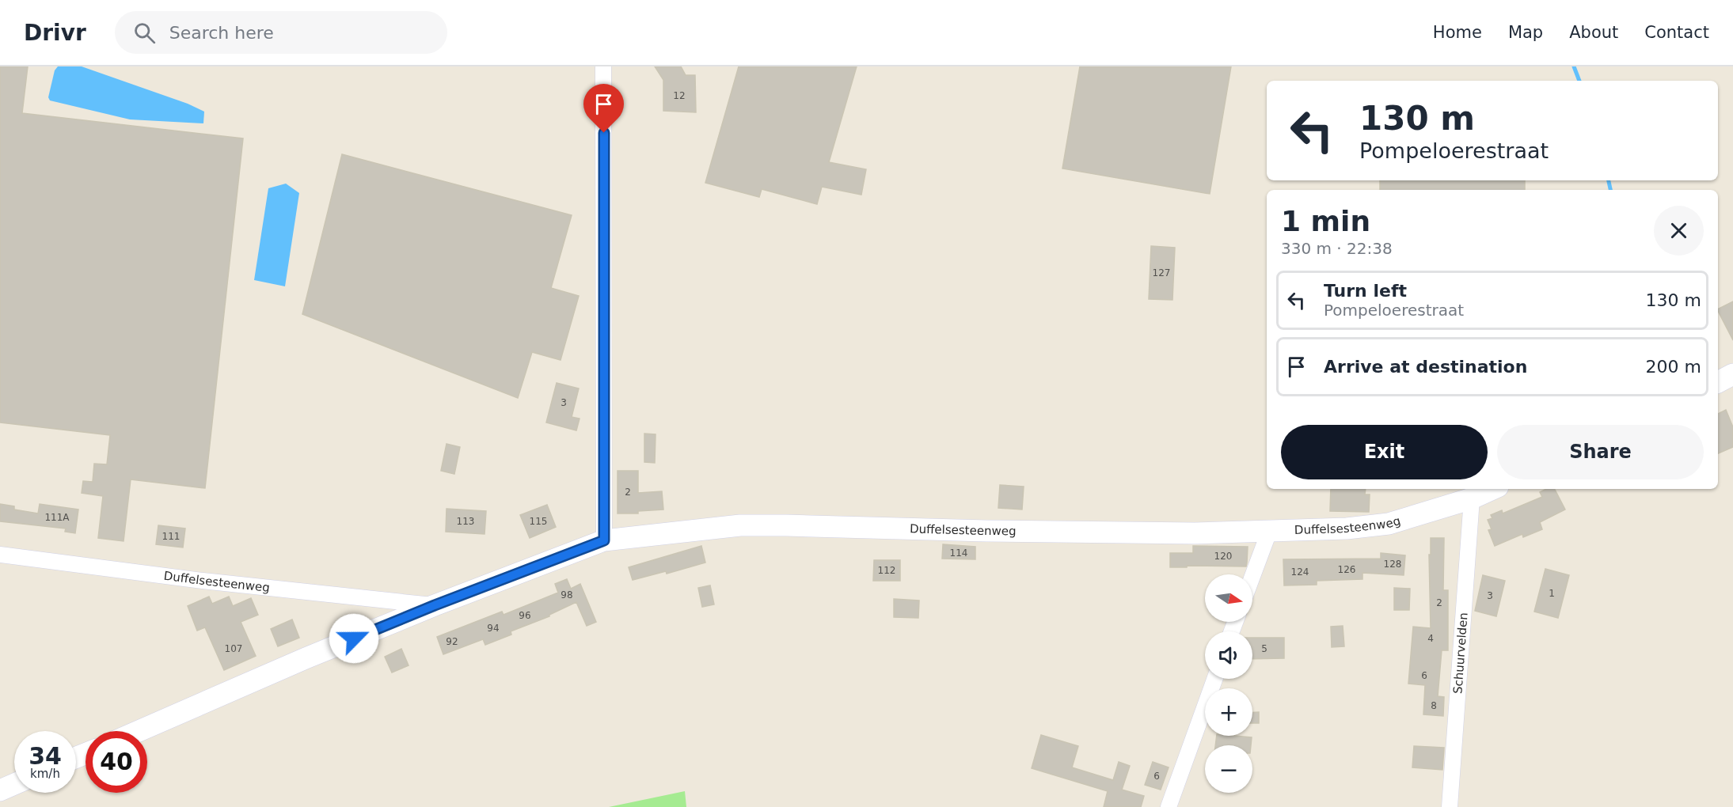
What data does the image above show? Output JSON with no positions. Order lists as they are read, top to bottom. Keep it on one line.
{"streets":{"street":["Duffelsesteenweg","Schuurvelden"]},"crossings":[["Duffelsesteenweg","Schuurvelden"]],"house_numbers":["12","127","3","2","111A","113","115","111","114","120","128","126","112","124","1","98","3","2","96","94","4","92","107","5","6","8","6"],"north":"right","page":{"header":"Drivr","search":"Search here","nav":["Home","Map","About","Contact"],"turn":["130 m","Pompeloerestraat"],"heading":["1 min","330 m · 22:38"],"list":[{"name":"Turn left","note":"Pompeloerestraat","value":"130 m"},{"name":"Arrive at destination","value":"200 m"}],"buttons":["Exit","Share"],"map_buttons":["+","−"],"speed":"34 km/h","limit":"40"}}
